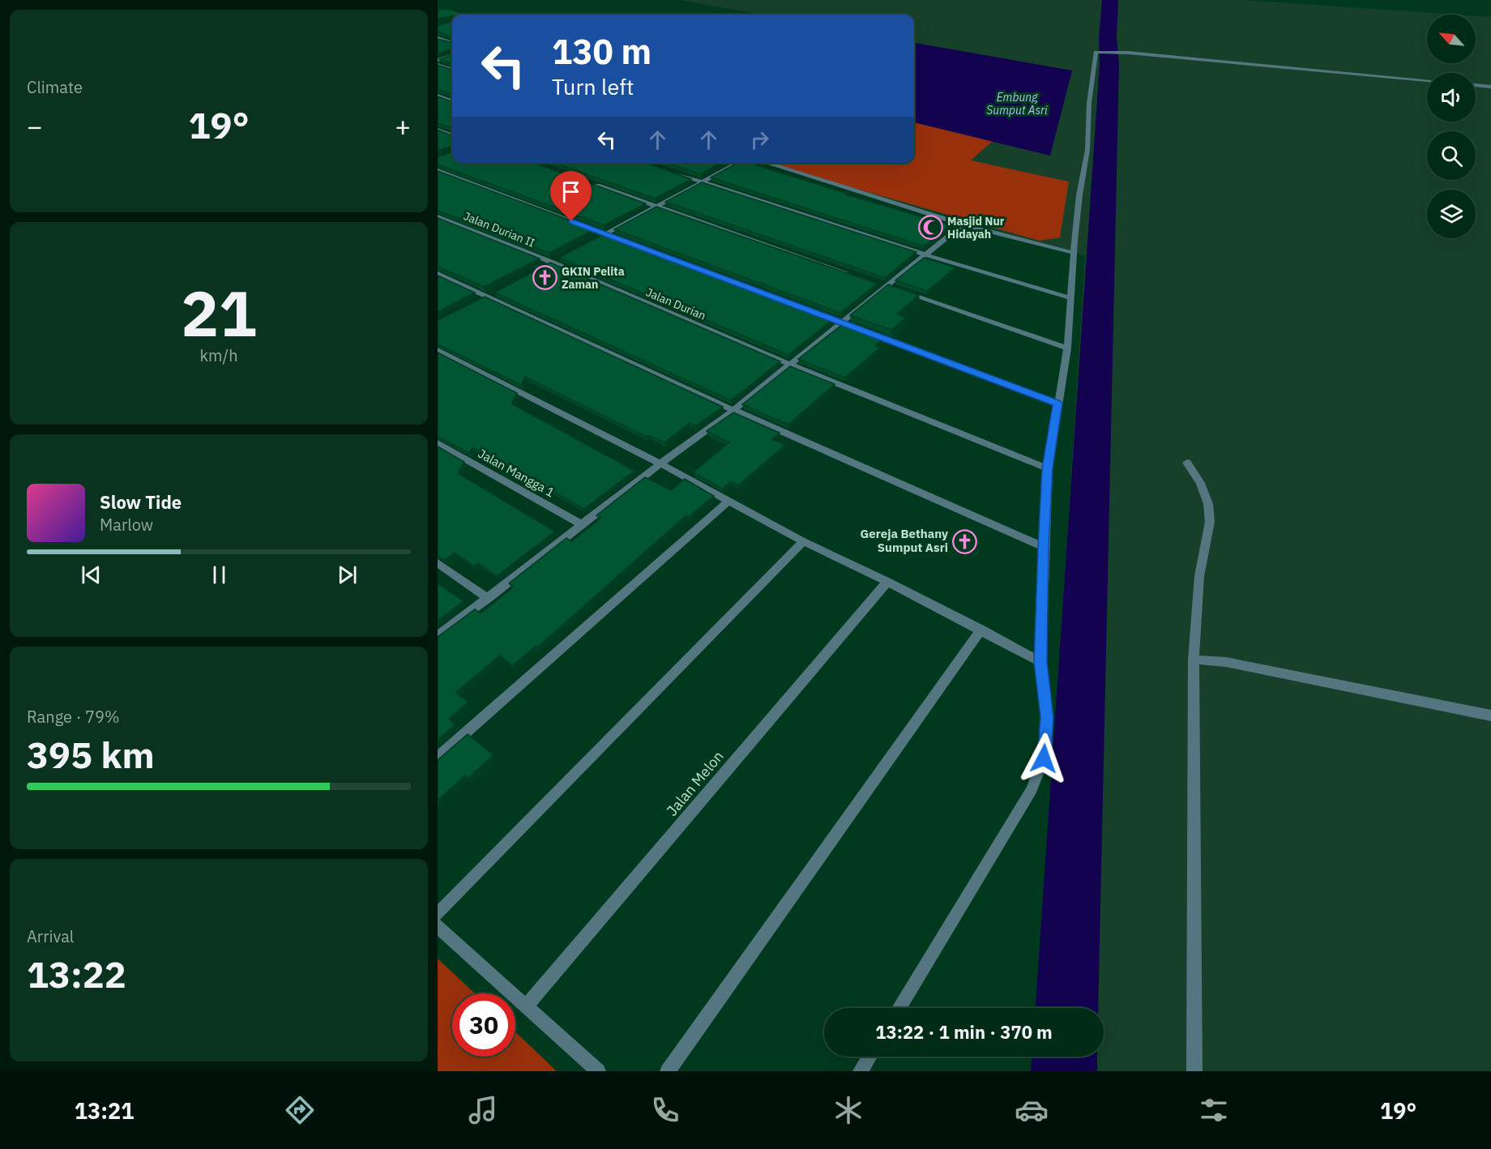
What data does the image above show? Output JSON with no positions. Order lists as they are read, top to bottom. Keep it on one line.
{"streets":{"street":["Jalan Durian II","Jalan Durian","Jalan Mangga 1","Jalan Melon"]},"crossings":[["Jalan Durian II","Jalan Durian"]],"water":["Embung Sumput Asri"],"places":{"mosque":["Masjid Nur Hidayah"],"church":["GKIN Pelita Zaman","Gereja Bethany Sumput Asri"]},"north":"top left","page":{"tile":["Climate",["21","km/h"],["Range · 79%","395 km"],["Arrival","13:22"]],"turn":["130 m","Turn left"],"heat":["−","19°","+"],"song":["Slow Tide","Marlow"],"limit":"30","trip":"13:22 · 1 min · 370 m","tabs":["13:21","19°"]}}
